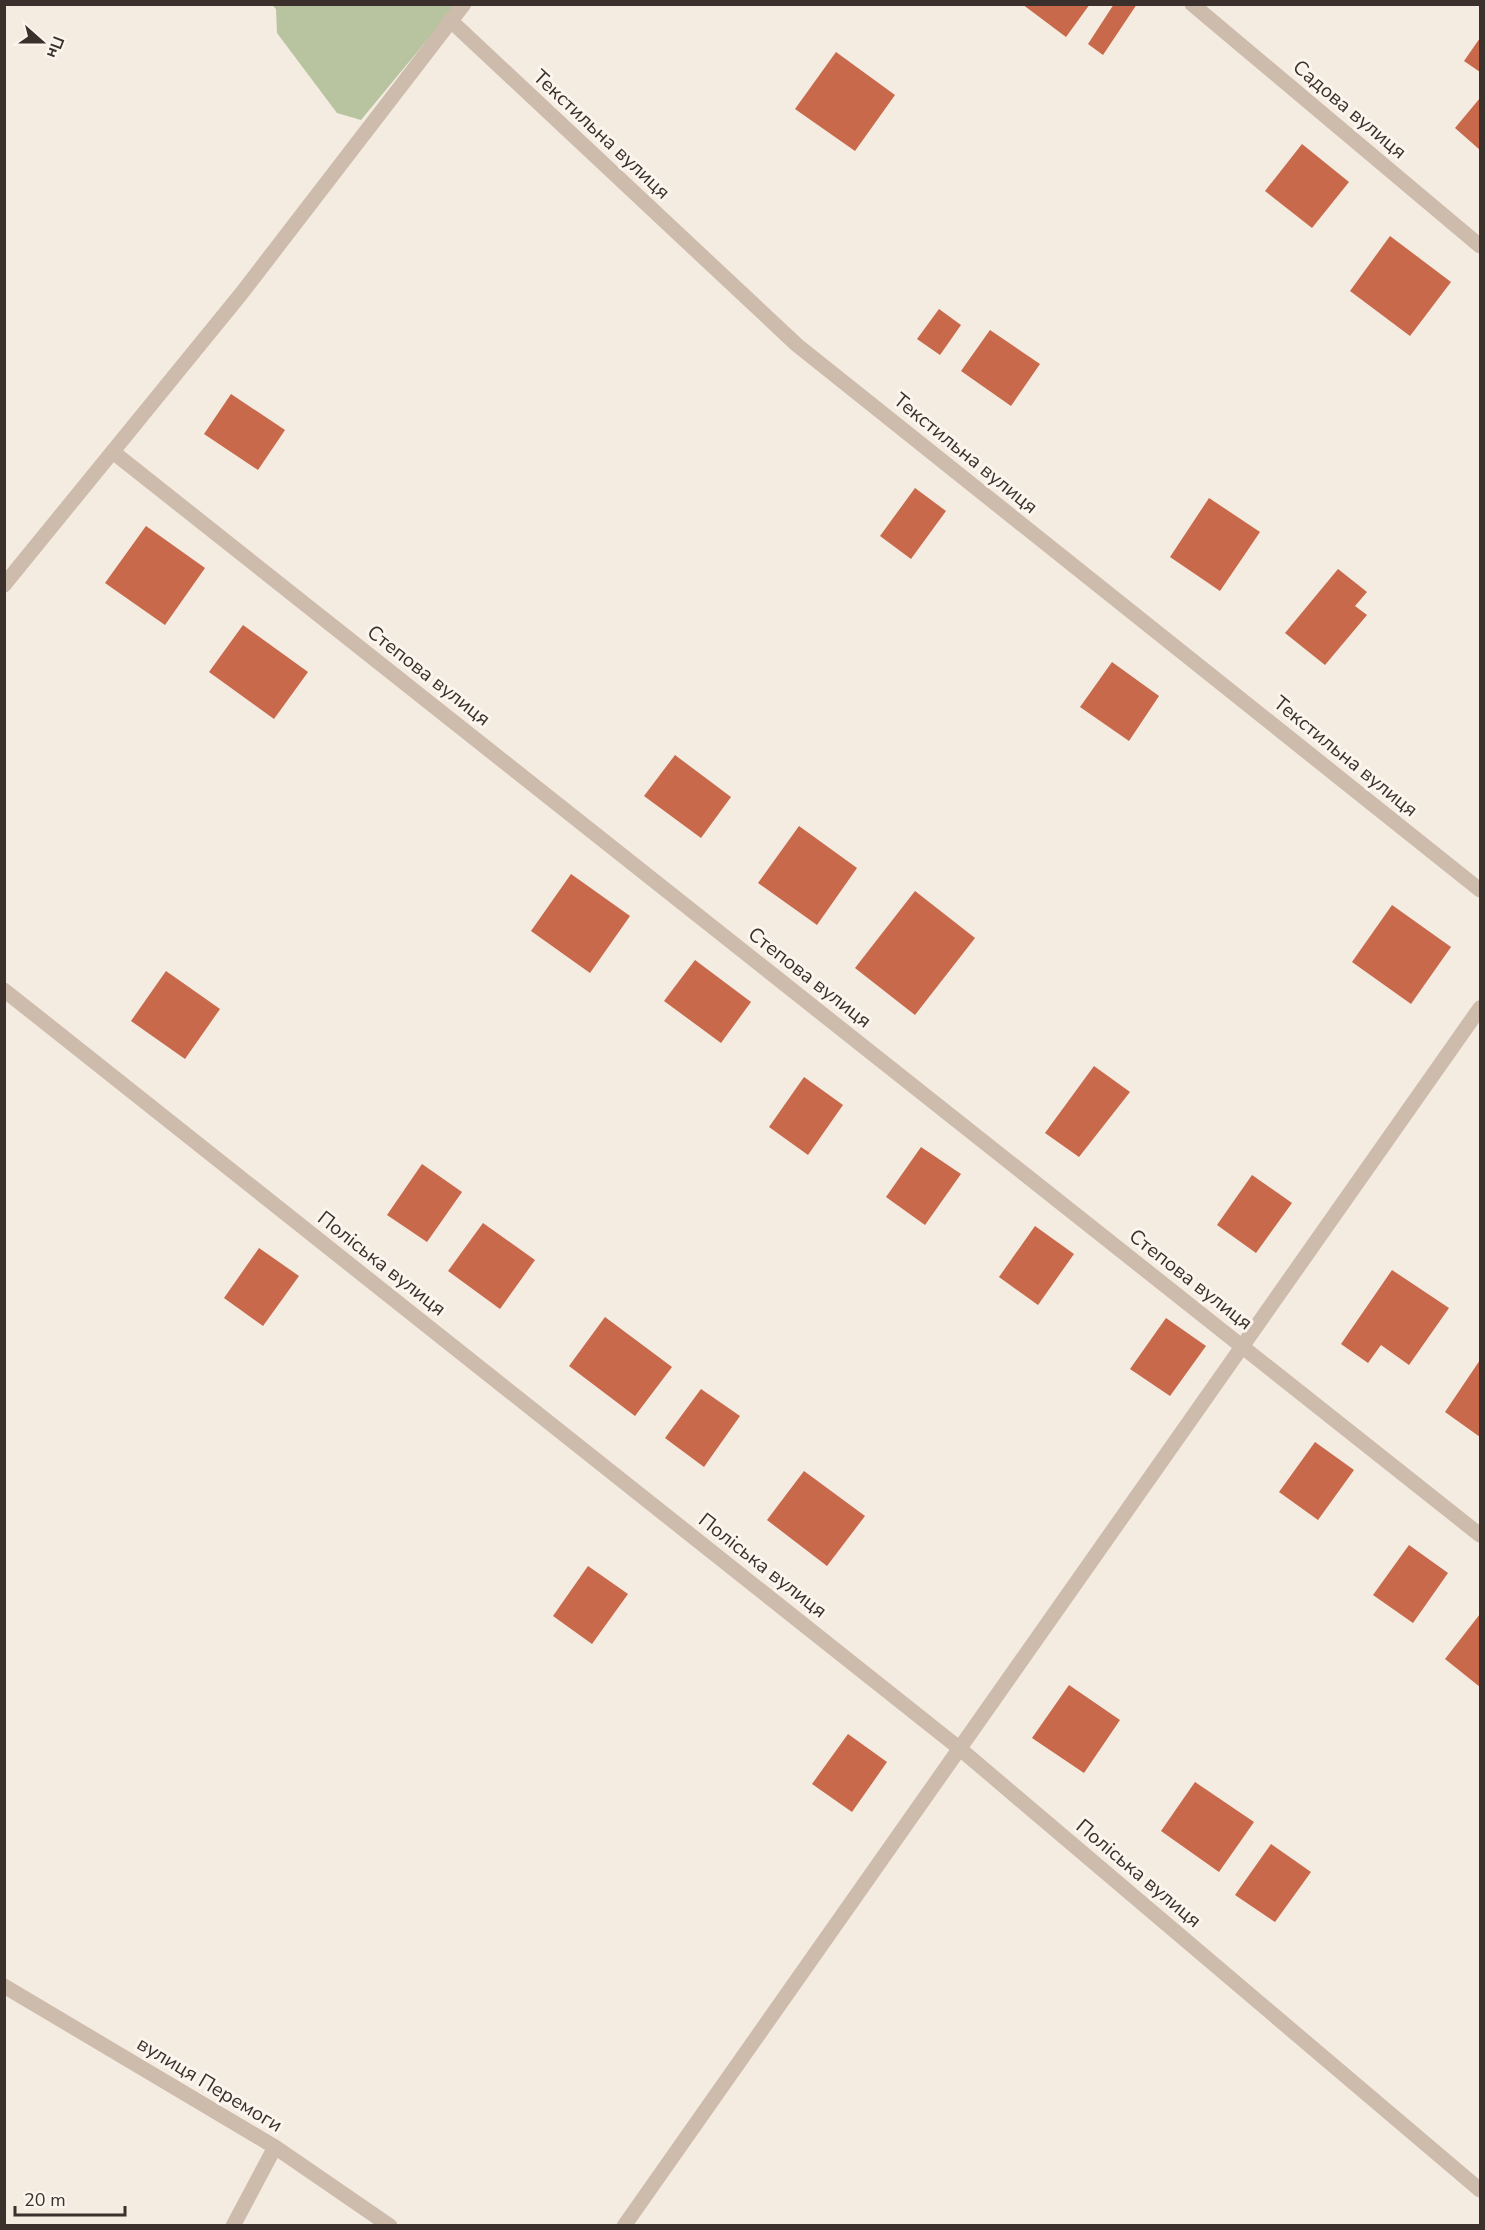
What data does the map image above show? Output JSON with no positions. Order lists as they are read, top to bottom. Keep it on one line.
{"streets":{"street":["Садова вулиця","Текстильна вулиця","Степова вулиця","Поліська вулиця","вулиця Перемоги"]},"scale_bar":"20 m","north":"right"}
